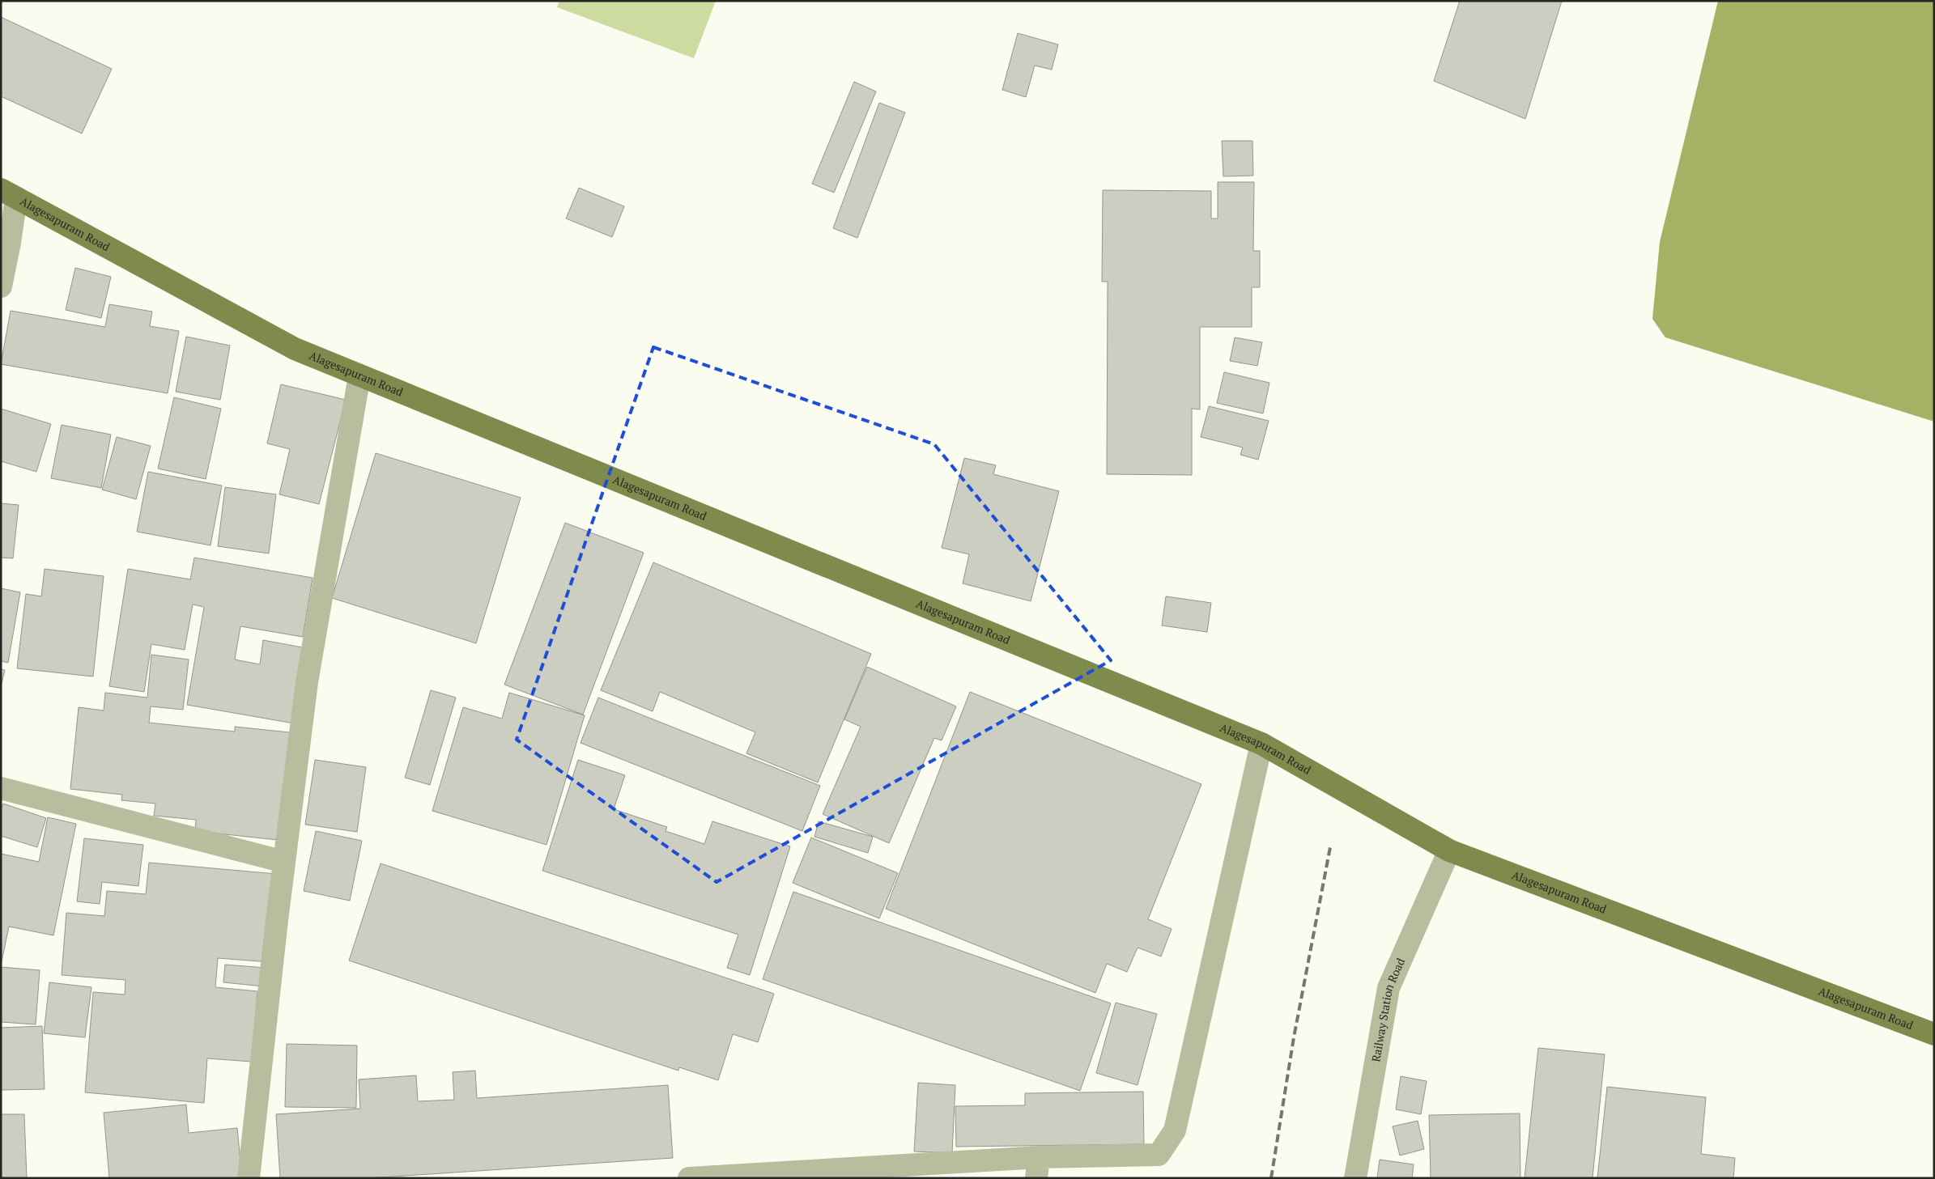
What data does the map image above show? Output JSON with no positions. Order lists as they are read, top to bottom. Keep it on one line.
{"streets":{"main road":["Alagesapuram Road"],"street":["Railway Station Road"]},"crossings":[["Alagesapuram Road","Railway Station Road"]]}
